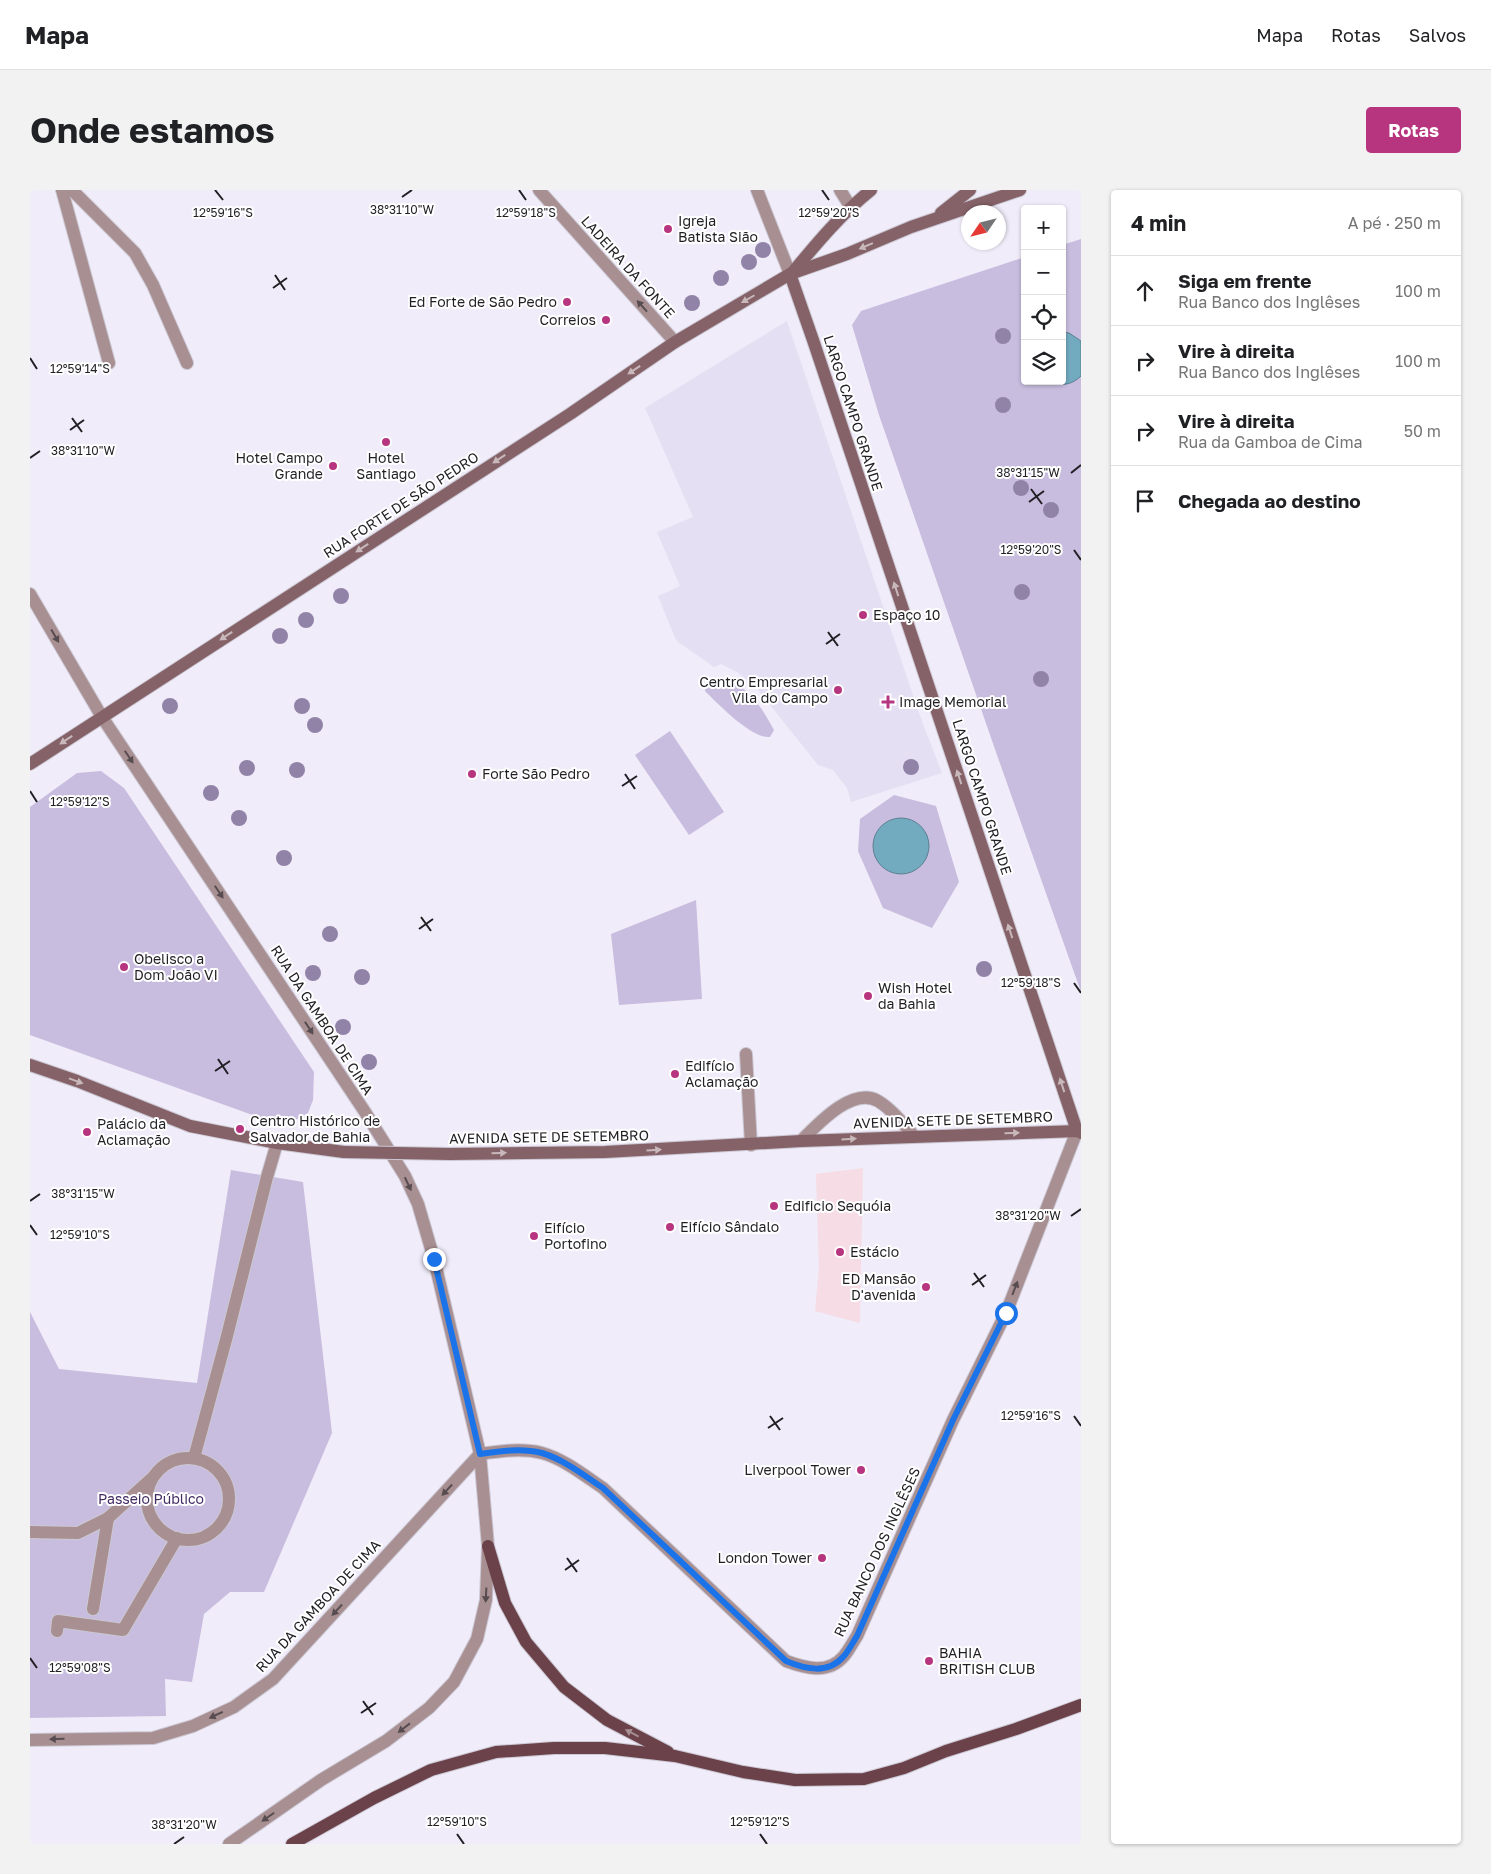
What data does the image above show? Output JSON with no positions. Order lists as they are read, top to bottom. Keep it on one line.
{"streets":{"main road":["LARGO CAMPO GRANDE","RUA FORTE DE SÃO PEDRO","AVENIDA SETE DE SETEMBRO"],"street":["LADEIRA DA FONTE","RUA DA GAMBOA DE CIMA","RUA BANCO DOS INGLÊSES"]},"crossings":[["LADEIRA DA FONTE","RUA FORTE DE SÃO PEDRO"],["LARGO CAMPO GRANDE","RUA FORTE DE SÃO PEDRO"],["LARGO CAMPO GRANDE","AVENIDA SETE DE SETEMBRO"],["LARGO CAMPO GRANDE","RUA BANCO DOS INGLÊSES"],["RUA FORTE DE SÃO PEDRO","RUA DA GAMBOA DE CIMA"],["RUA DA GAMBOA DE CIMA","RUA BANCO DOS INGLÊSES"],["AVENIDA SETE DE SETEMBRO","RUA BANCO DOS INGLÊSES"]],"one_way":["LADEIRA DA FONTE","LARGO CAMPO GRANDE","RUA FORTE DE SÃO PEDRO","AVENIDA SETE DE SETEMBRO"],"parks":["Passeio Público"],"places":{"other":["Igreja Batista Sião","Ed Forte de São Pedro","Correios","Hotel Santiago","Hotel Campo Grande","Espaço 10","Centro Empresarial Vila do Campo","Forte São Pedro","Obelisco a Dom João VI","Wish Hotel da Bahia","Edifício Aclamação","Centro Histórico de Salvador de Bahia","Palácio da Aclamação","Edificio Sequóia","Eifício Sândalo","Eifício Portofino","Estácio","ED Mansão D'avenida","Liverpool Tower","London Tower","BAHIA BRITISH CLUB"],"health":["Image Memorial"]},"north":"bottom left","page":{"header":"Mapa","nav":["Mapa","Rotas","Salvos"],"buttons":"Rotas","title":"Onde estamos","heading":["4 min","A pé · 250 m"],"map_buttons":["+","−"],"list":[["Siga em frente","Rua Banco dos Inglêses","100 m"],["Vire à direita","Rua Banco dos Inglêses","100 m"],["Vire à direita","Rua da Gamboa de Cima","50 m"],"Chegada ao destino"]},"coordinates":["38°31'10\"W","12°59'16\"S","12°59'18\"S","12°59'20\"S","12°59'14\"S","38°31'15\"W","12°59'12\"S","38°31'20\"W","12°59'10\"S","12°59'08\"S"]}
